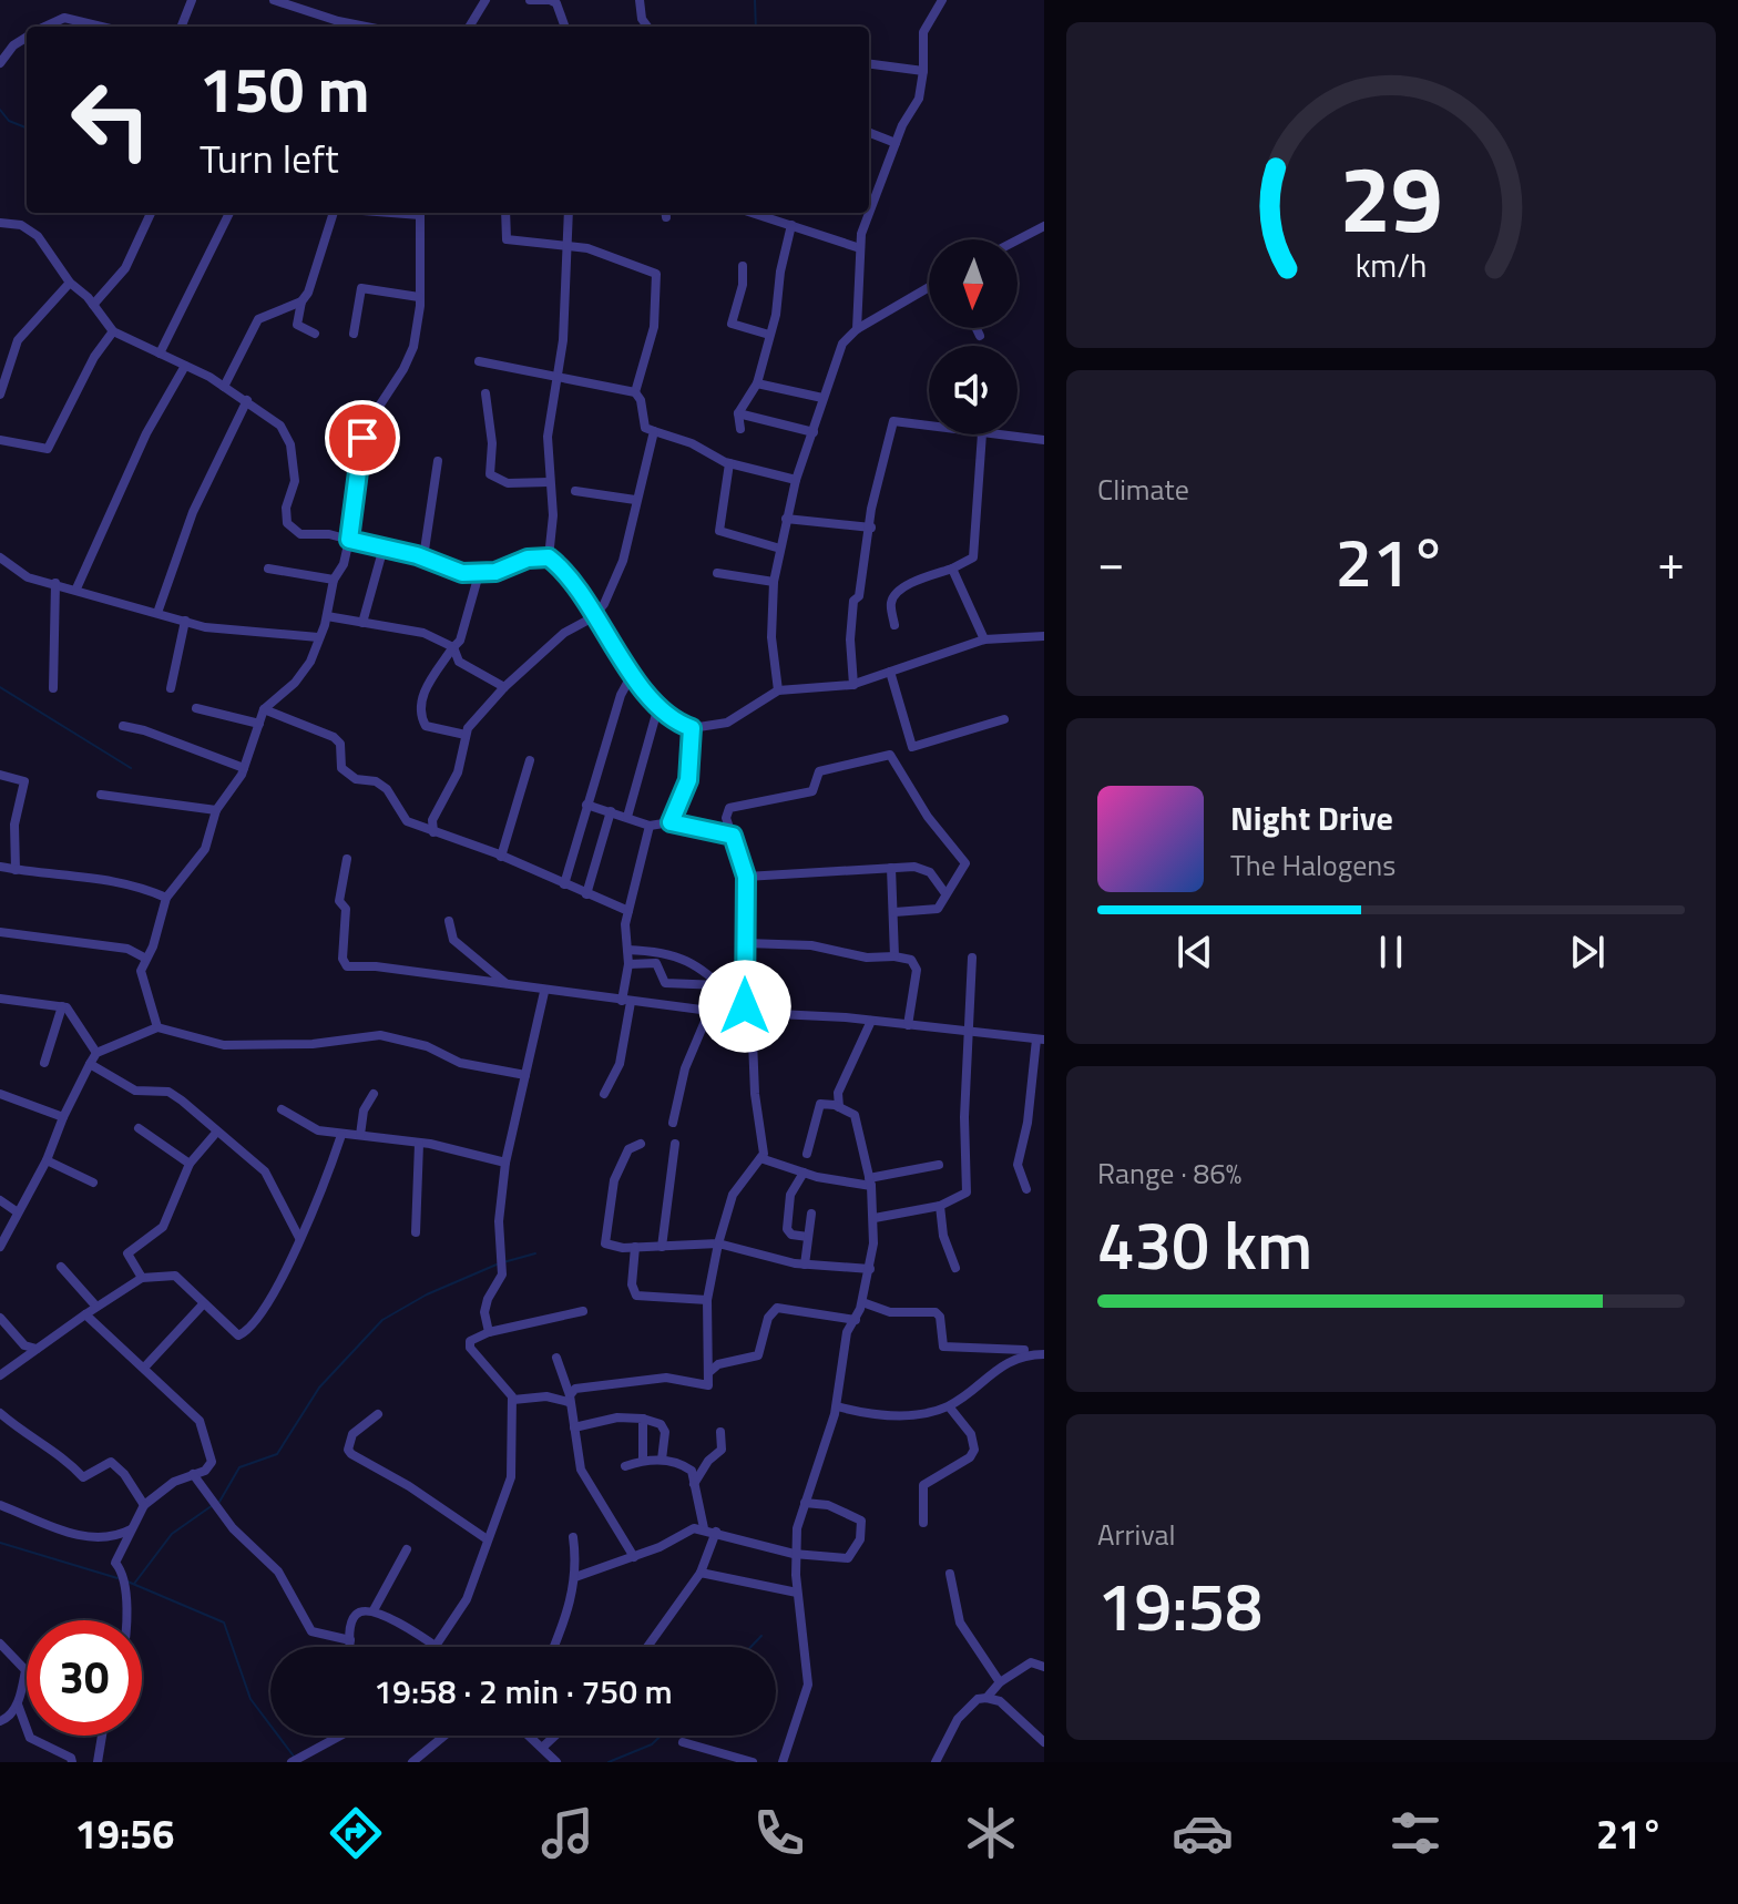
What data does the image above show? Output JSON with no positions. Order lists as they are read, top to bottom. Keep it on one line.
{"north":"bottom","page":{"turn":["150 m","Turn left"],"tile":["Climate",["Range · 86%","430 km"],["Arrival","19:58"]],"heat":["−","21°","+"],"song":["Night Drive","The Halogens"],"limit":"30","trip":"19:58 · 2 min · 750 m","tabs":["19:56","21°"],"gauge":["29","km/h"]}}
